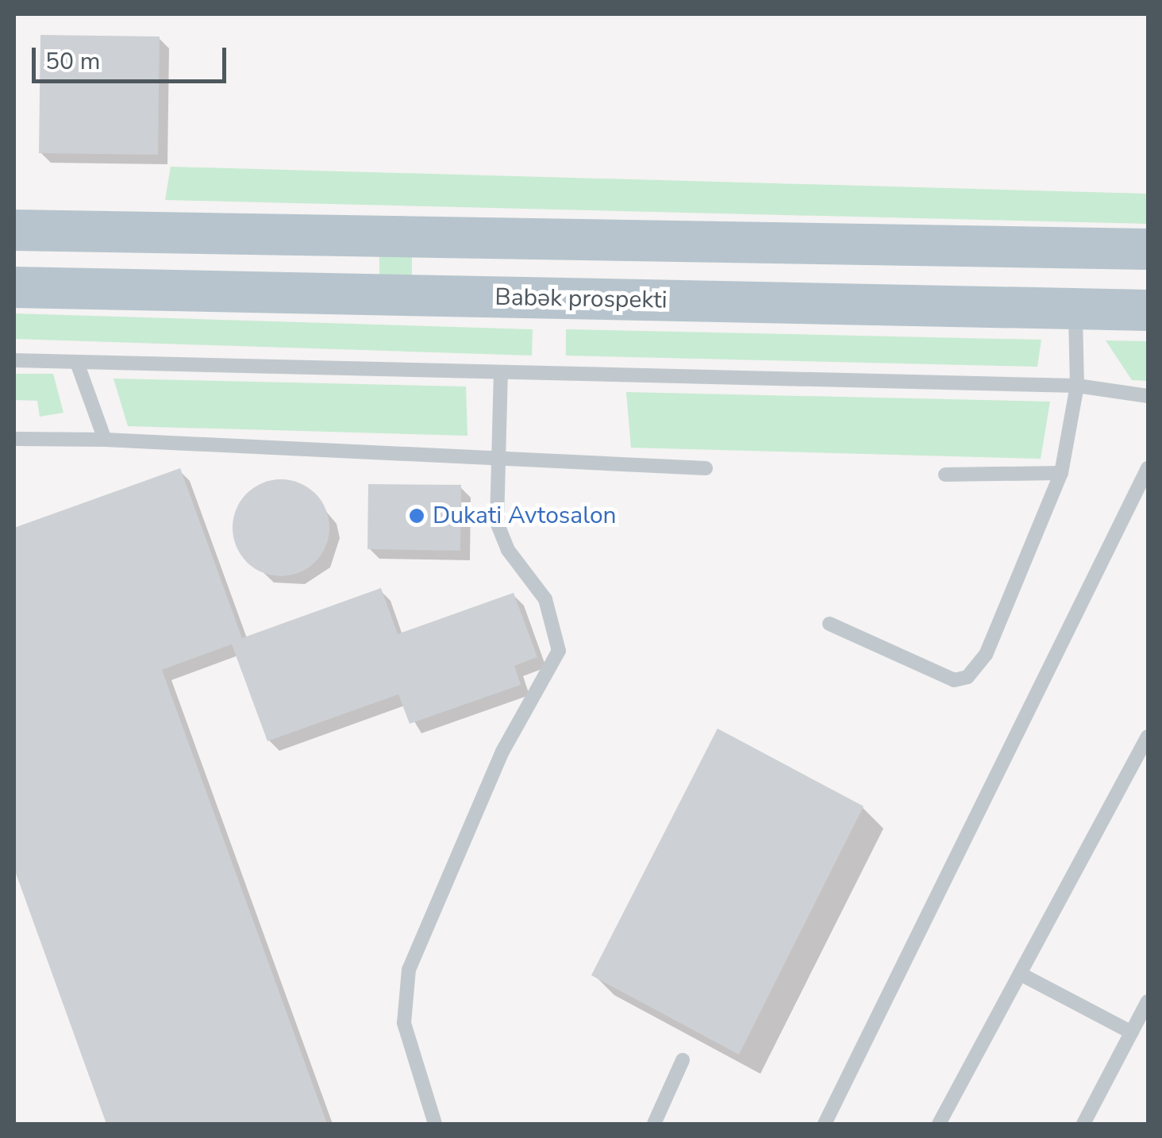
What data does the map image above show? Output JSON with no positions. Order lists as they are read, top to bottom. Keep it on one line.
{"streets":{"main road":["Babək prospekti"]},"places":["Dukati Avtosalon"],"scale_bar":"50 m"}
